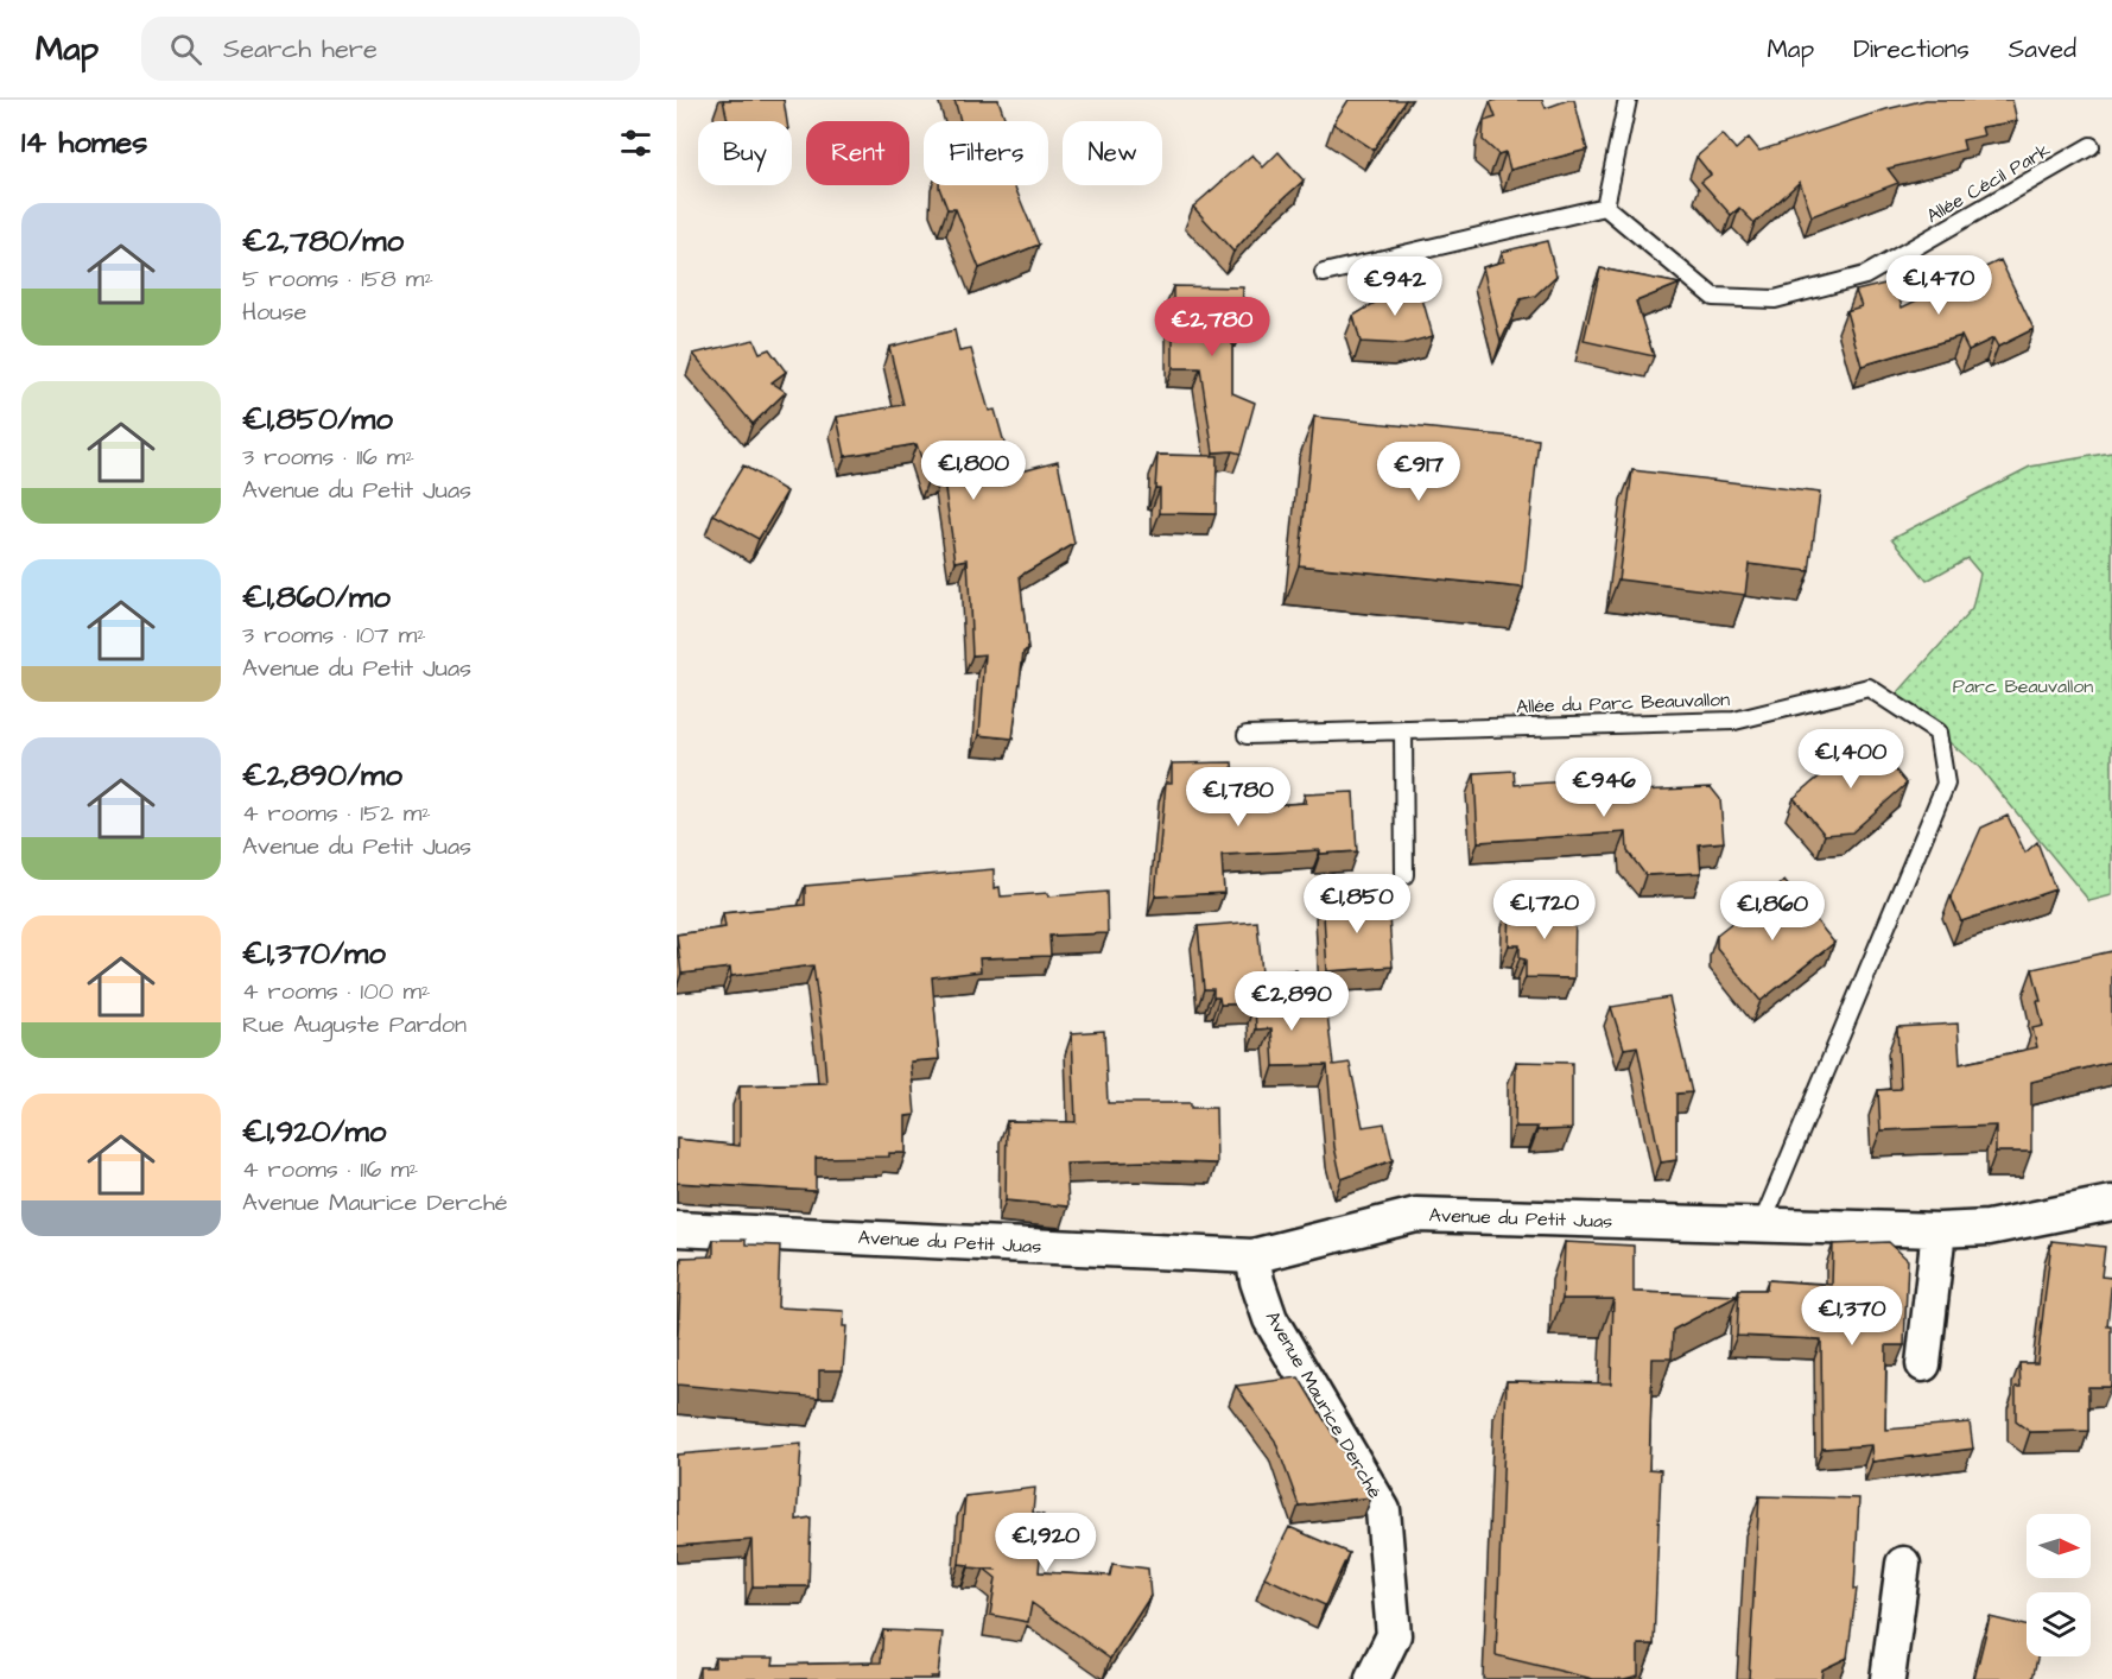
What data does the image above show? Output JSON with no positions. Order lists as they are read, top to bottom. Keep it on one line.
{"streets":{"street":["Avenue du Petit Juas","Avenue Maurice Derché"],"lane":["Allée Cécil Park","Allée du Parc Beauvallon"]},"crossings":[["Allée du Parc Beauvallon","Avenue du Petit Juas"],["Avenue du Petit Juas","Avenue Maurice Derché"]],"parks":["Parc Beauvallon"],"north":"right","page":{"header":"Map","search":"Search here","nav":["Map","Directions","Saved"],"heading":"14 homes","chip":["Buy","Rent","Filters","New"],"list":[{"name":"€2,780/mo","note":"5 rooms · 158 m² · House"},{"name":"€1,850/mo","note":"3 rooms · 116 m² · Avenue du Petit Juas"},{"name":"€1,860/mo","note":"3 rooms · 107 m² · Avenue du Petit Juas"},{"name":"€2,890/mo","note":"4 rooms · 152 m² · Avenue du Petit Juas"},{"name":"€1,370/mo","note":"4 rooms · 100 m² · Rue Auguste Pardon"},{"name":"€1,920/mo","note":"4 rooms · 116 m² · Avenue Maurice Derché"}],"price":["€1,470","€942","€2,780","€1,800","€917","€1,400","€946","€1,780","€1,850","€1,720","€1,860","€2,890","€1,370","€1,920"]}}
